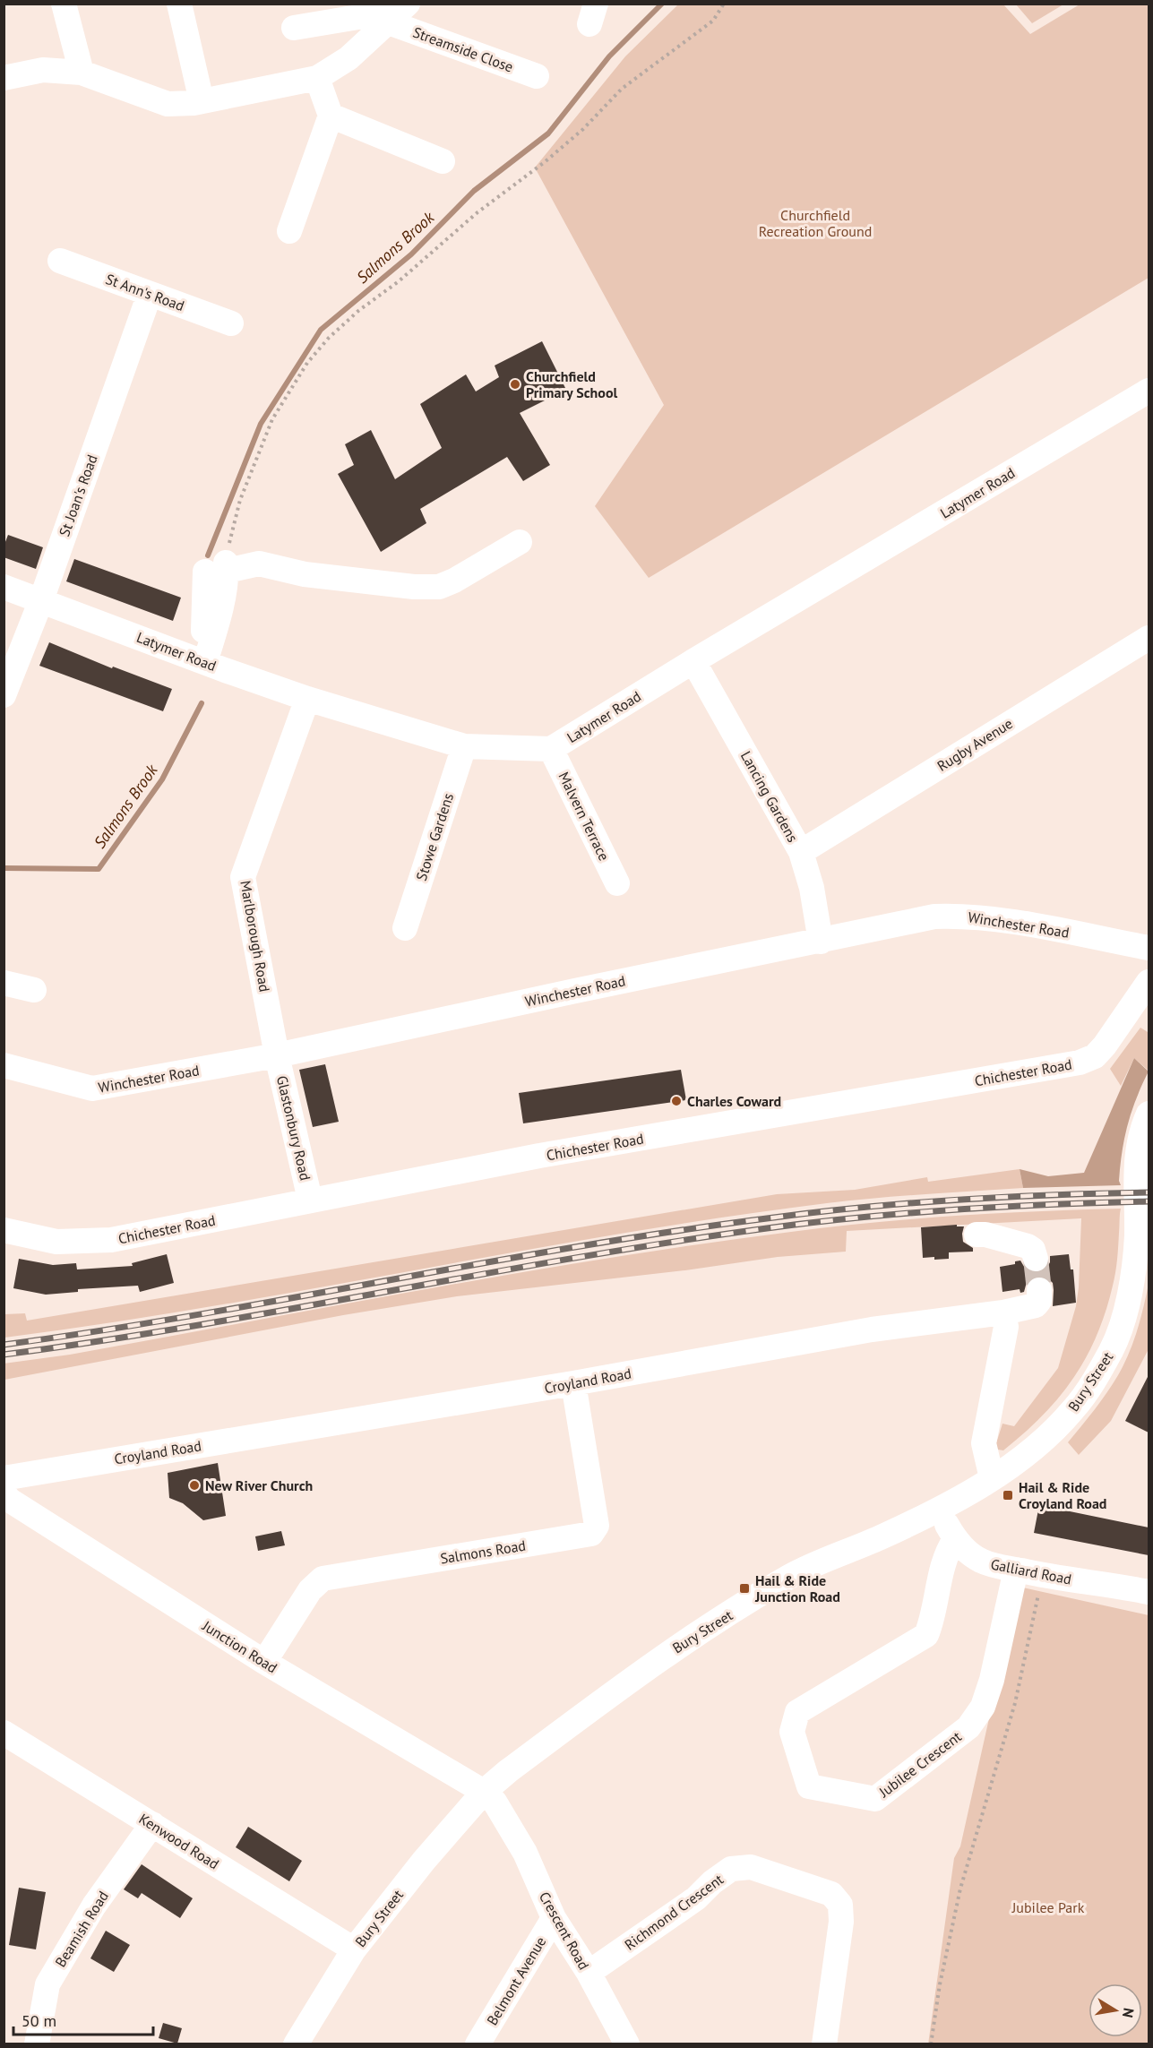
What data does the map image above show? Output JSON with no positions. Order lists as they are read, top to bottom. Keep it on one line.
{"streets":{"street":["Streamside Close","St Ann's Road","Latymer Road","St Joan's Road","Rugby Avenue","Lancing Gardens","Malvern Terrace","Stowe Gardens","Winchester Road","Marlborough Road","Chichester Road","Glastonbury Road","Croyland Road","Bury Street","Salmons Road","Galliard Road","Junction Road","Jubilee Crescent","Kenwood Road","Richmond Crescent","Beamish Road","Crescent Road","Belmont Avenue"]},"crossings":[["St Ann's Road","St Joan's Road"],["Latymer Road","St Joan's Road"],["Latymer Road","Lancing Gardens"],["Latymer Road","Malvern Terrace"],["Latymer Road","Stowe Gardens"],["Latymer Road","Marlborough Road"],["Rugby Avenue","Lancing Gardens"],["Lancing Gardens","Winchester Road"],["Winchester Road","Marlborough Road"],["Winchester Road","Glastonbury Road"],["Marlborough Road","Glastonbury Road"],["Chichester Road","Glastonbury Road"],["Croyland Road","Salmons Road"],["Bury Street","Galliard Road"],["Bury Street","Junction Road"],["Bury Street","Kenwood Road"],["Bury Street","Crescent Road"],["Salmons Road","Junction Road"],["Galliard Road","Jubilee Crescent"],["Junction Road","Crescent Road"],["Kenwood Road","Beamish Road"],["Richmond Crescent","Crescent Road"],["Crescent Road","Belmont Avenue"]],"water":["Salmons Brook"],"parks":["Churchfield Recreation Ground","Jubilee Park"],"places":{"other":["Churchfield Primary School","Charles Coward","New River Church"],"transit":["Hail & Ride Croyland Road","Hail & Ride Junction Road"]},"scale_bar":"50 m","north":"right"}
